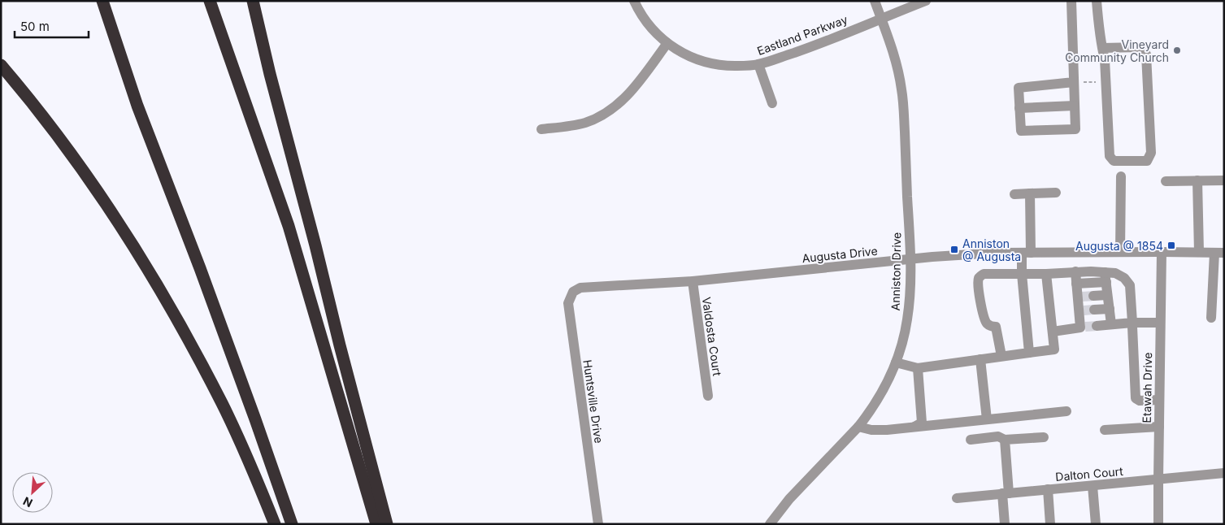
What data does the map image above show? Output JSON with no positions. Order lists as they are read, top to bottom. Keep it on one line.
{"streets":{"street":["Eastland Parkway","Augusta Drive","Anniston Drive","Valdosta Court","Etawah Drive","Huntsville Drive","Dalton Court"]},"crossings":[["Eastland Parkway","Anniston Drive"],["Augusta Drive","Anniston Drive"],["Augusta Drive","Valdosta Court"],["Augusta Drive","Etawah Drive"],["Augusta Drive","Huntsville Drive"],["Etawah Drive","Dalton Court"]],"places":{"other":["Vineyard Community Church"],"transit":["Augusta @ 1854","Anniston @ Augusta"]},"scale_bar":"50 m","north":"bottom left"}
